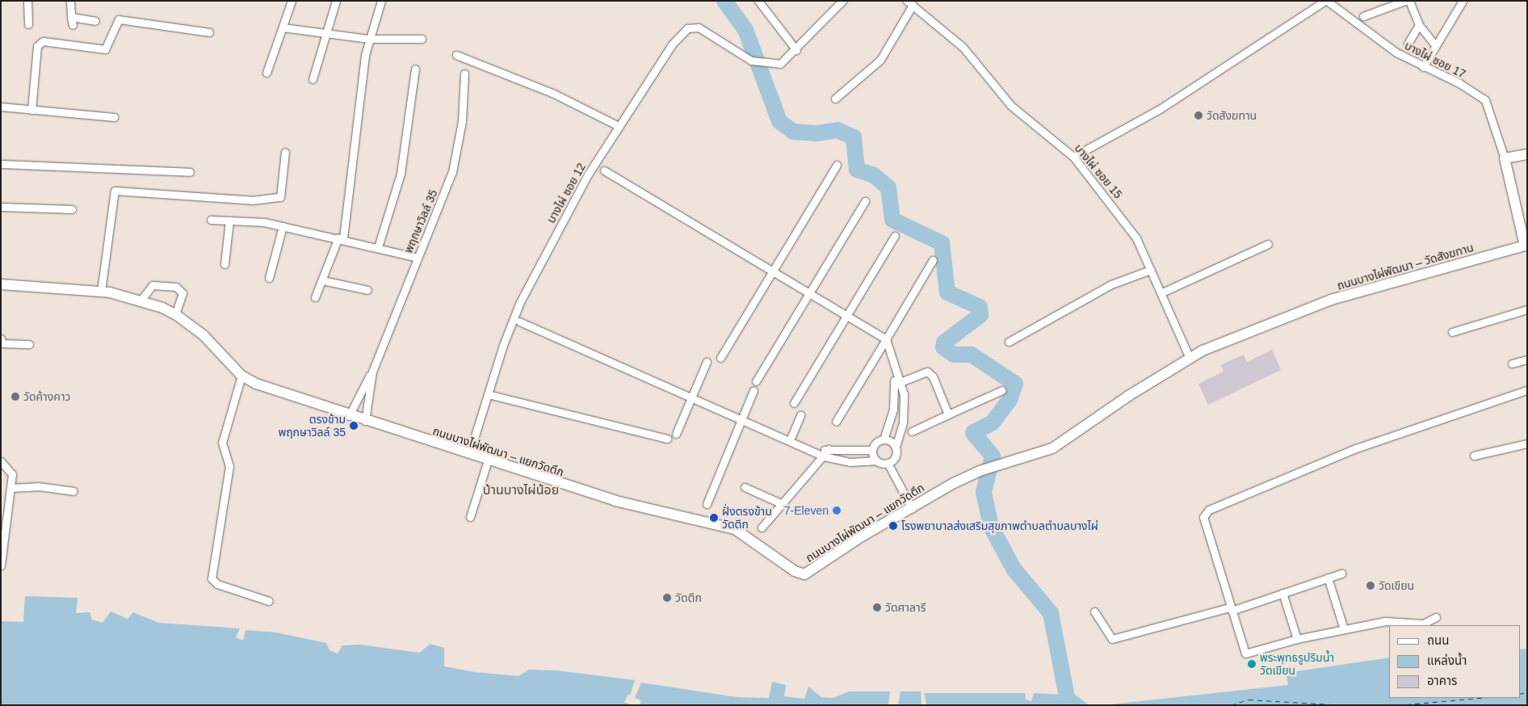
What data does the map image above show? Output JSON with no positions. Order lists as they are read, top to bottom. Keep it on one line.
{"streets":{"street":["บางไผ่ ซอย 17","บางไผ่ ซอย 15","บางไผ่ ซอย 12","พฤกษาวิลล์ 35","ถนนบางไผ่พัฒนา – วัดสังฆทาน","ถนนบางไผ่พัฒนา – แยกวัดตึก"]},"crossings":[["บางไผ่ ซอย 17","ถนนบางไผ่พัฒนา – วัดสังฆทาน"],["บางไผ่ ซอย 15","ถนนบางไผ่พัฒนา – วัดสังฆทาน"],["บางไผ่ ซอย 15","ถนนบางไผ่พัฒนา – แยกวัดตึก"],["บางไผ่ ซอย 12","ถนนบางไผ่พัฒนา – แยกวัดตึก"],["พฤกษาวิลล์ 35","ถนนบางไผ่พัฒนา – แยกวัดตึก"],["ถนนบางไผ่พัฒนา – วัดสังฆทาน","ถนนบางไผ่พัฒนา – แยกวัดตึก"]],"districts":["บ้านบางไผ่น้อย"],"places":["วัดสังฆทาน","วัดค้างคาว","ตรงข้าม พฤกษาวิลล์ 35","7-Eleven","ฝั่งตรงข้าม วัดตึก","โรงพยาบาลส่งเสริมสุขภาพตำบลตำบลบางไผ่","วัดเขียน","วัดตึก","วัดศาลารี","พระพุทธรูปริมน้ำ วัดเขียน"],"legend":["ถนน","แหล่งน้ำ","อาคาร"]}
